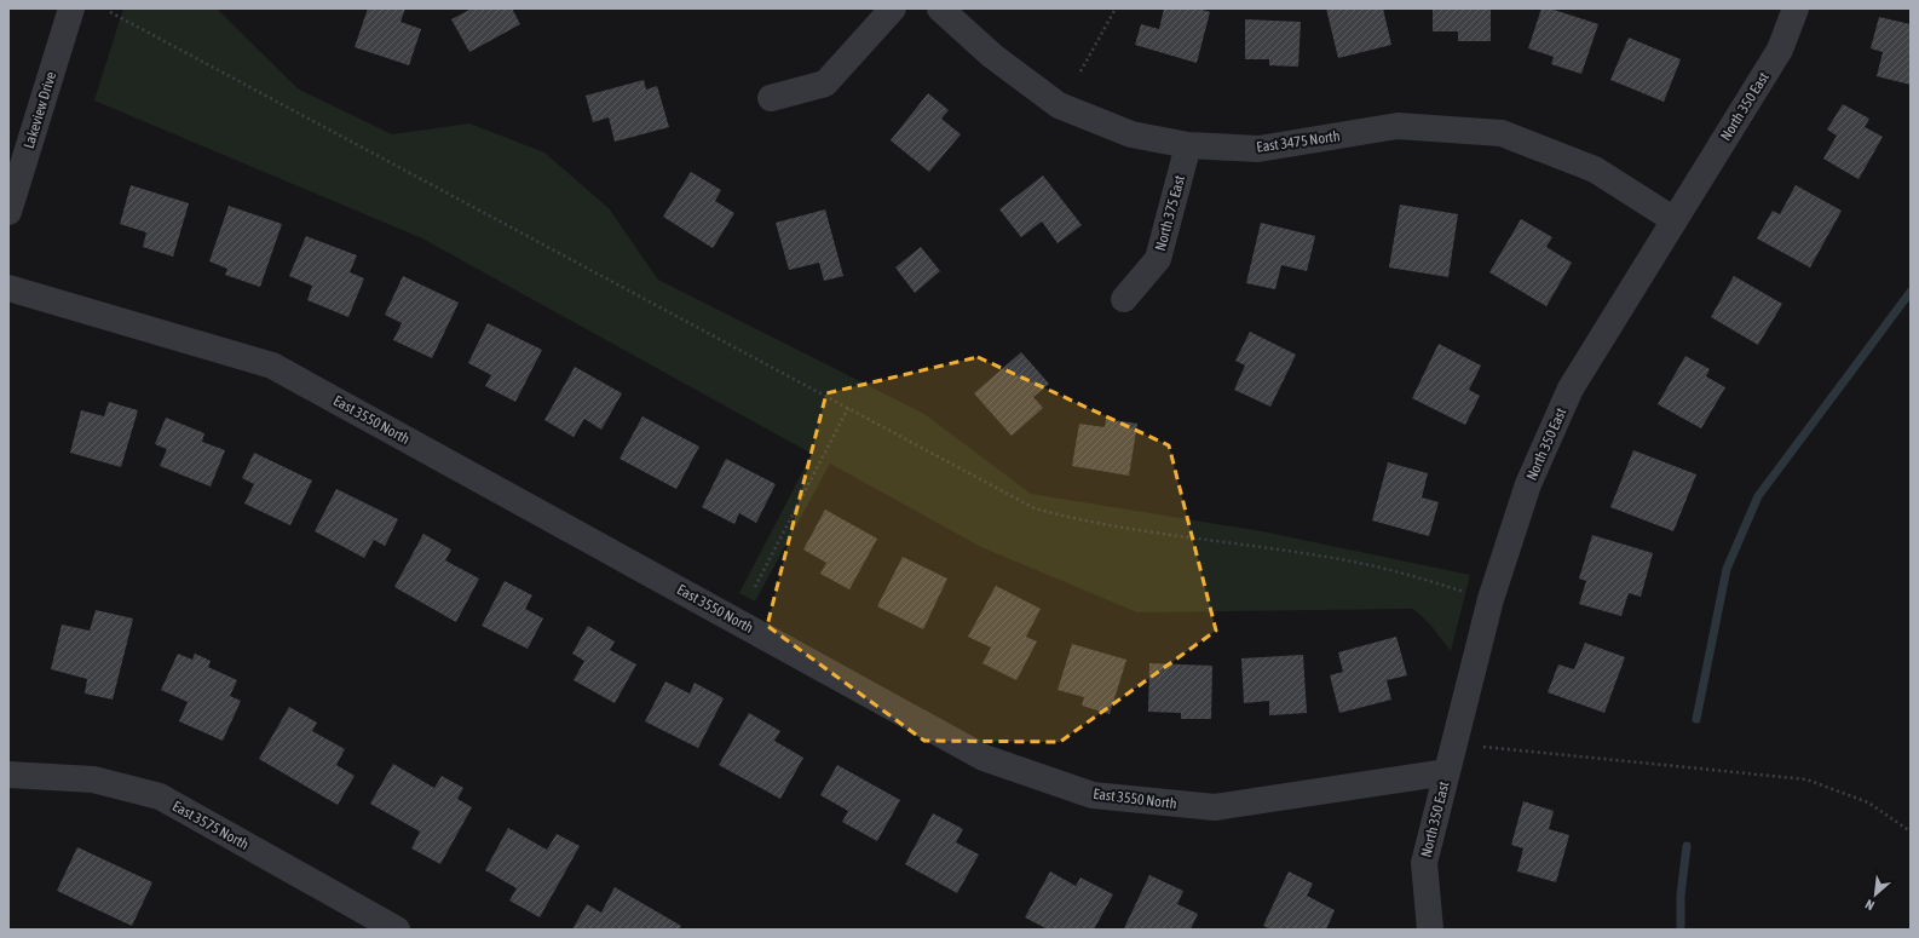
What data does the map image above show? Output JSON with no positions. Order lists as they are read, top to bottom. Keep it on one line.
{"streets":{"street":["North 350 East","Lakeview Drive","East 3475 North","North 375 East","East 3550 North","East 3575 North"]},"crossings":[["North 350 East","East 3475 North"],["North 350 East","East 3550 North"],["East 3475 North","North 375 East"]],"north":"bottom left"}
